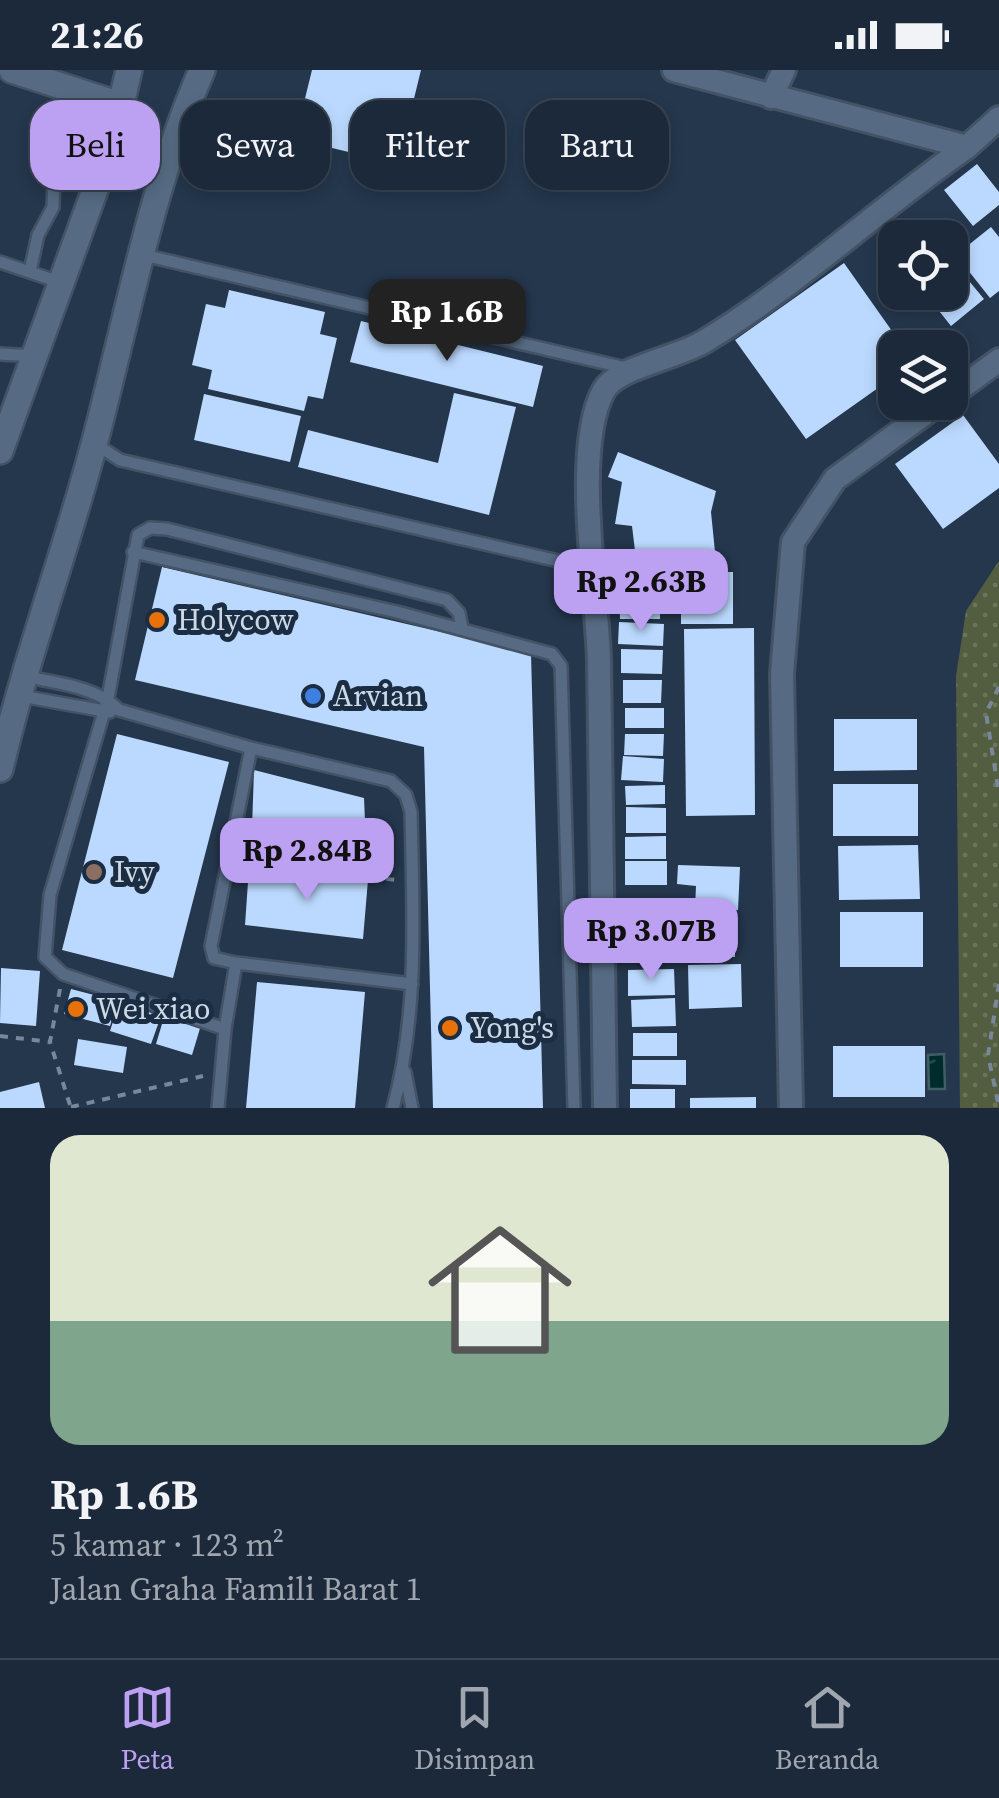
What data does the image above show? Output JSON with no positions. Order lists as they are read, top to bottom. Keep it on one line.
{"places":["Holycow","Arvian","Ivy","Wei xiao","Yong's"],"page":{"status":"21:26","chip":["Beli","Sewa","Filter","Baru"],"price":["Rp 1.6B","Rp 2.63B","Rp 2.84B","Rp 3.07B"],"list":[{"name":"Rp 1.6B","note":"5 kamar · 123 m² · Jalan Graha Famili Barat 1"}],"tabs":["Peta","Disimpan","Beranda"]}}
